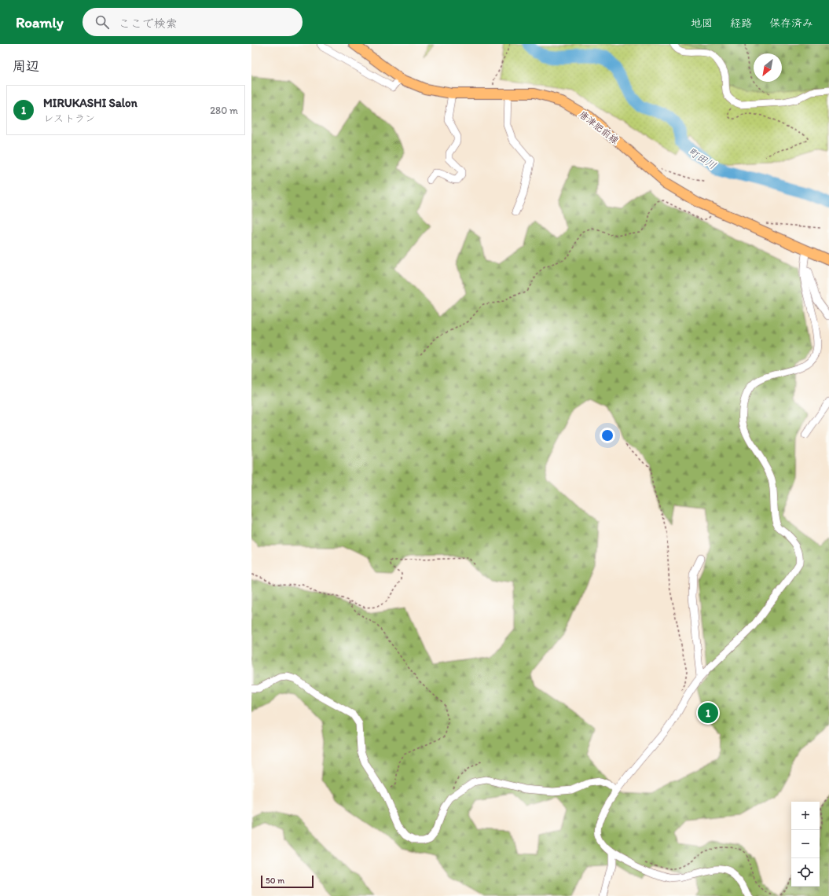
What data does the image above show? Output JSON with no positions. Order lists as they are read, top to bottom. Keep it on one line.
{"streets":{"main road":["唐津肥前線"]},"water":["町田川"],"scale_bar":"50 m","north":"bottom left","page":{"header":"Roamly","search":"ここで検索","nav":["地図","経路","保存済み"],"heading":"周辺","list":[{"mark":"1","name":"MIRUKASHI Salon","note":"レストラン","value":"280 m"}],"pins":"1","map_buttons":["+","−"],"scale":"50 m"}}
